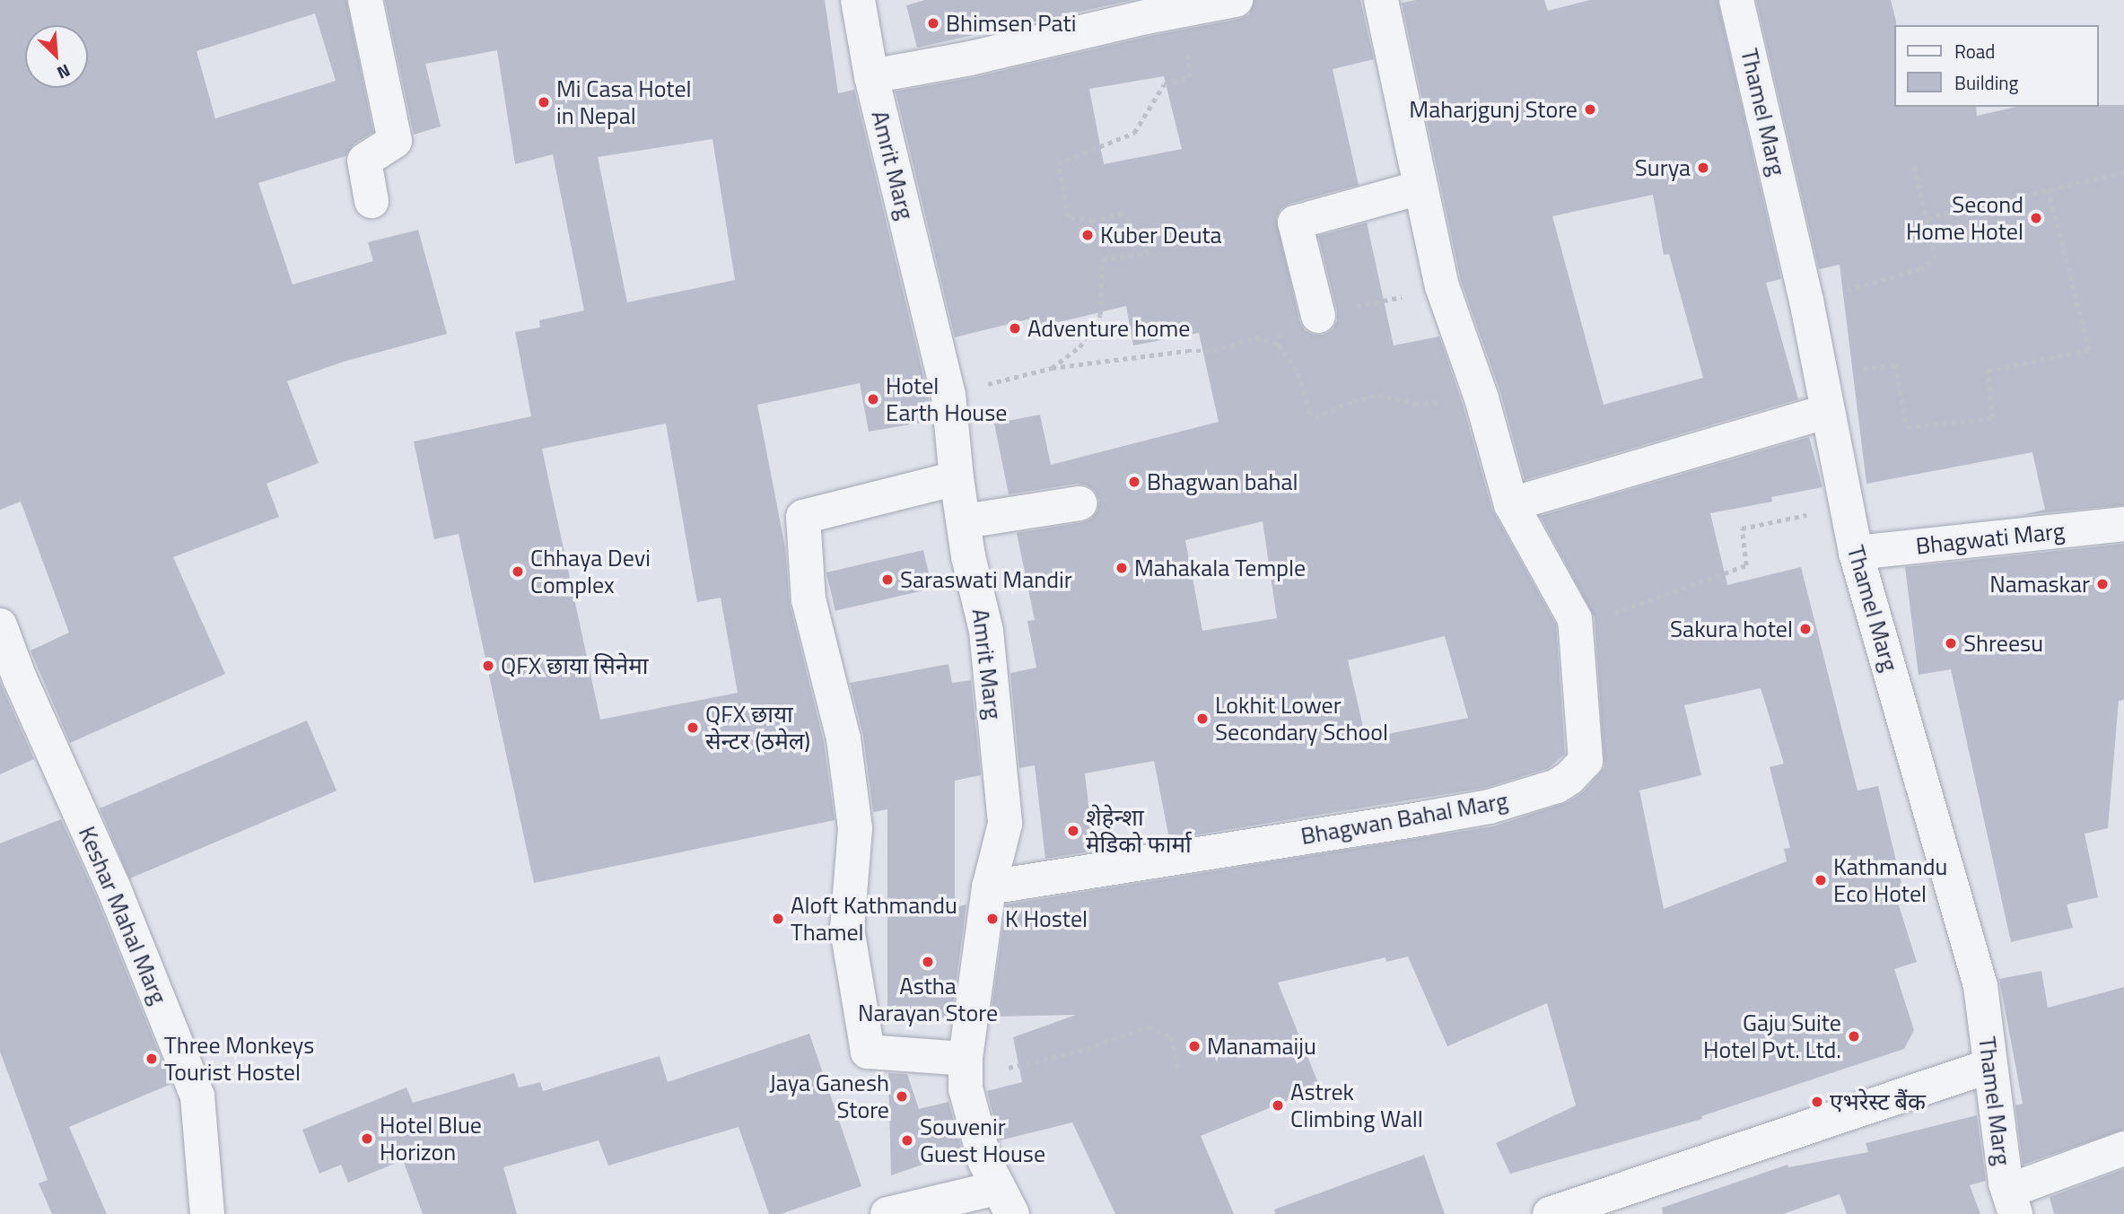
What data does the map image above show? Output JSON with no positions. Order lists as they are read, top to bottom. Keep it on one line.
{"streets":{"street":["Thamel Marg","Amrit Marg","Bhagwati Marg","Bhagwan Bahal Marg","Keshar Mahal Marg"]},"crossings":[["Thamel Marg","Bhagwati Marg"],["Amrit Marg","Bhagwan Bahal Marg"]],"places":["Bhimsen Pati","Mi Casa Hotel in Nepal","Maharjgunj Store","Surya","Second Home Hotel","Kuber Deuta","Adventure home","Hotel Earth House","Bhagwan bahal","Mahakala Temple","Chhaya Devi Complex","Saraswati Mandir","Namaskar","Sakura hotel","Shreesu","QFX छाया सिनेमा","Lokhit Lower Secondary School","QFX छाया सेन्टर (ठमेल)","शेहेन्शा मेडिको फार्मा","Kathmandu Eco Hotel","Aloft Kathmandu Thamel","K Hostel","Astha Narayan Store","Gaju Suite Hotel Pvt. Ltd.","Manamaiju","Three Monkeys Tourist Hostel","Jaya Ganesh Store","एभरेस्ट बैंक","Astrek Climbing Wall","Hotel Blue Horizon","Souvenir Guest House"],"legend":["Road","Building"],"north":"bottom right"}
